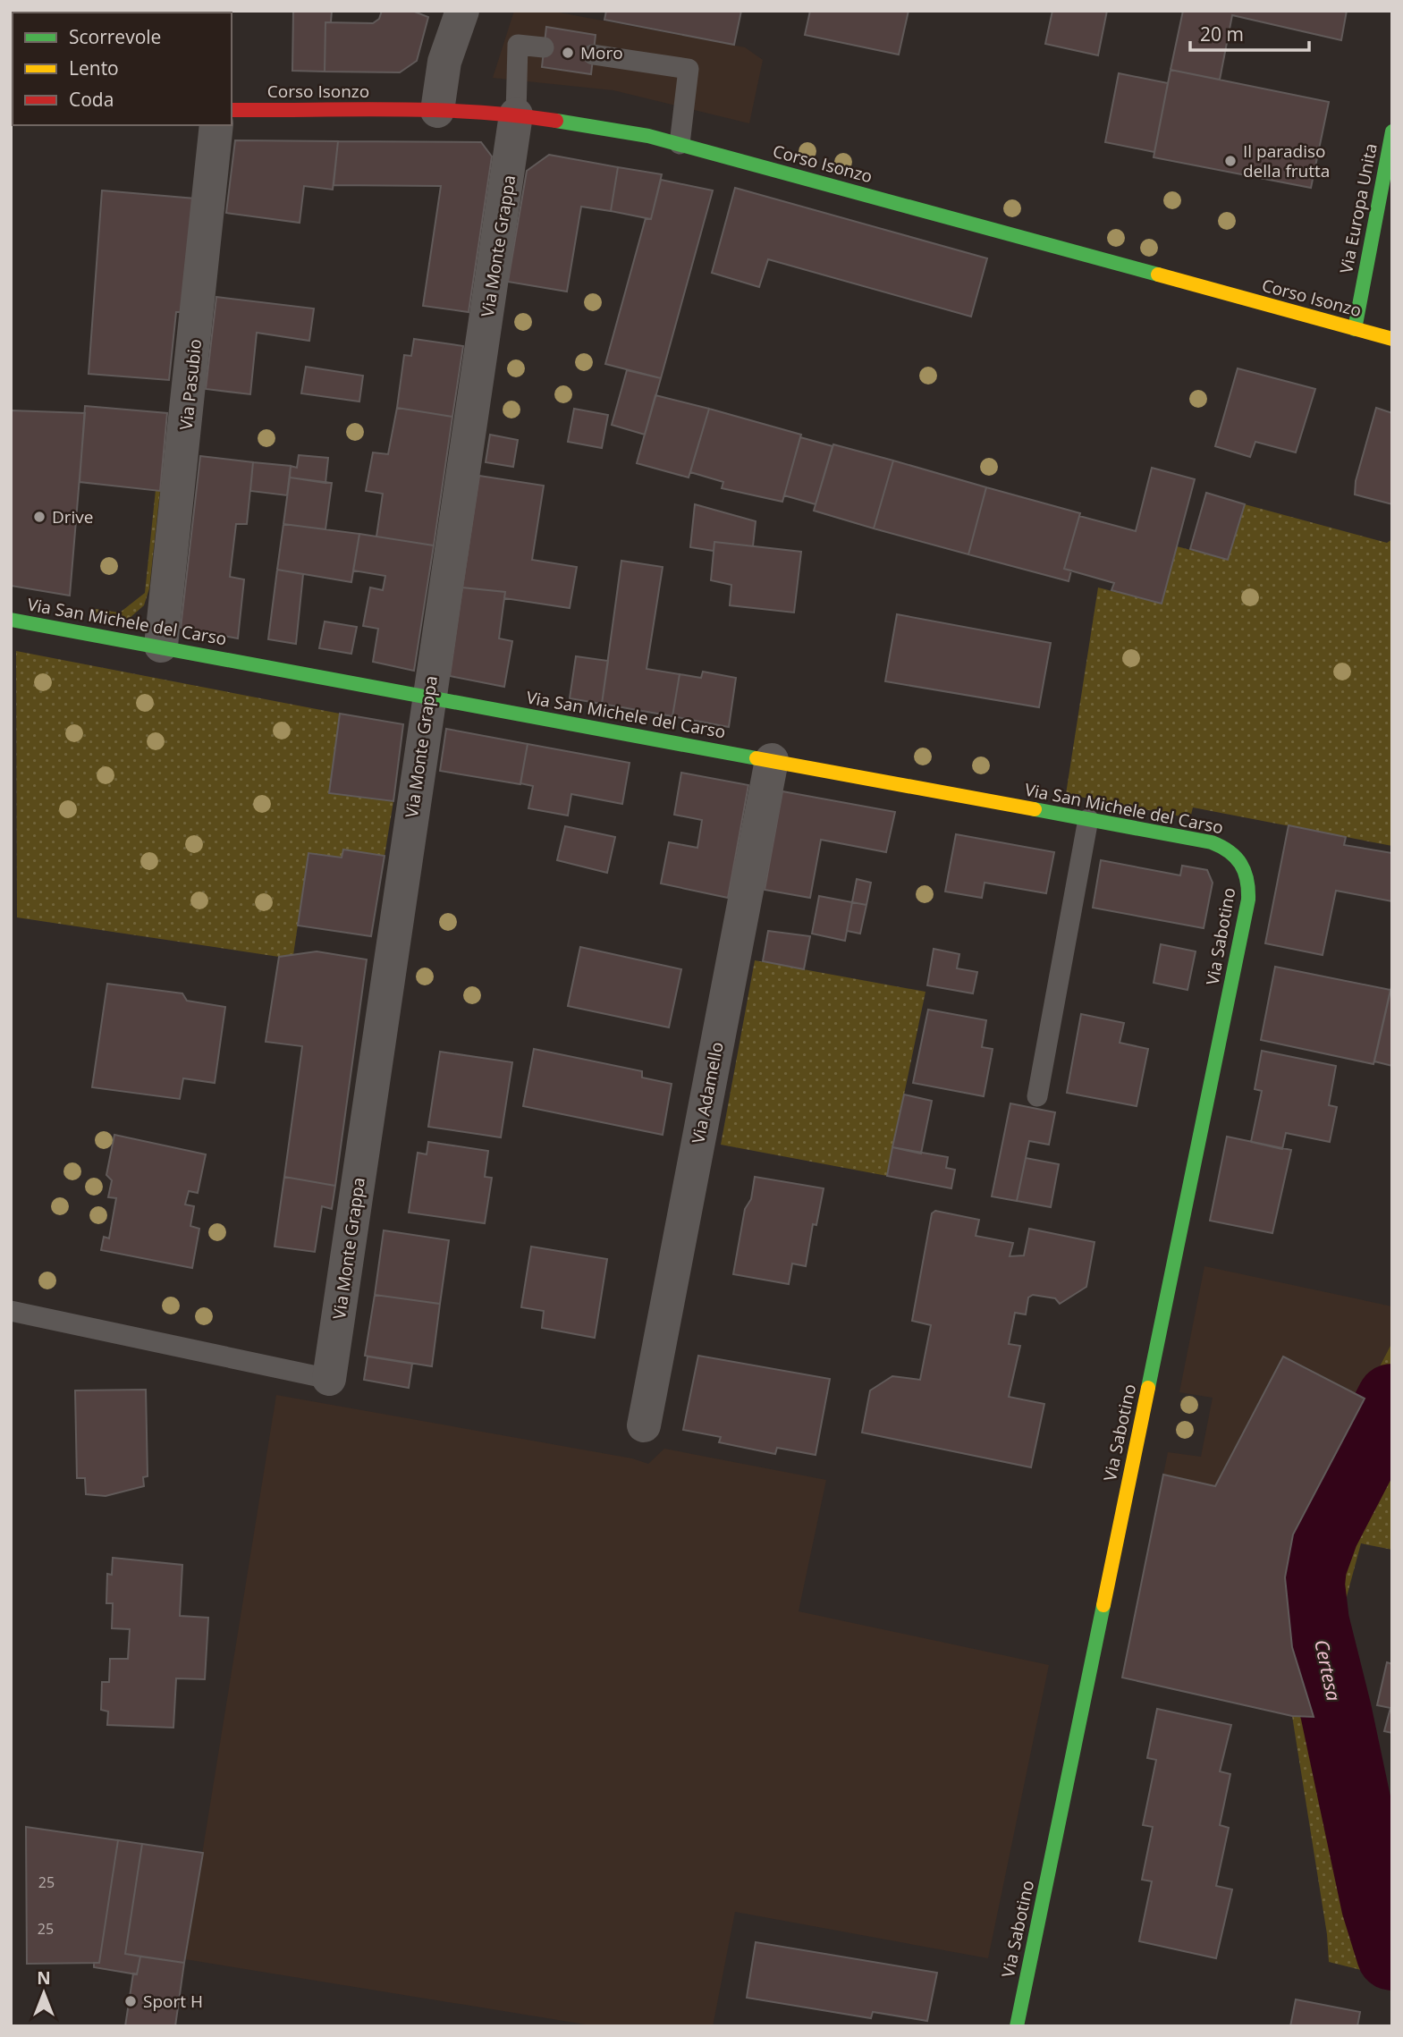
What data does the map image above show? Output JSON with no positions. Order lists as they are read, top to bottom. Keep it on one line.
{"streets":{"street":["Corso Isonzo","Via Europa Unita","Via Monte Grappa","Via Pasubio","Via San Michele del Carso","Via Sabotino","Via Adamello"]},"crossings":[["Corso Isonzo","Via Europa Unita"],["Corso Isonzo","Via Monte Grappa"],["Via Monte Grappa","Via San Michele del Carso"],["Via Pasubio","Via San Michele del Carso"],["Via San Michele del Carso","Via Sabotino"],["Via San Michele del Carso","Via Adamello"]],"water":["Certesa"],"places":["Moro","Il paradiso della frutta","Drive","Sport H"],"house_numbers":["25","25"],"legend":["Scorrevole","Lento","Coda"],"scale_bar":"20 m","north":"top"}
